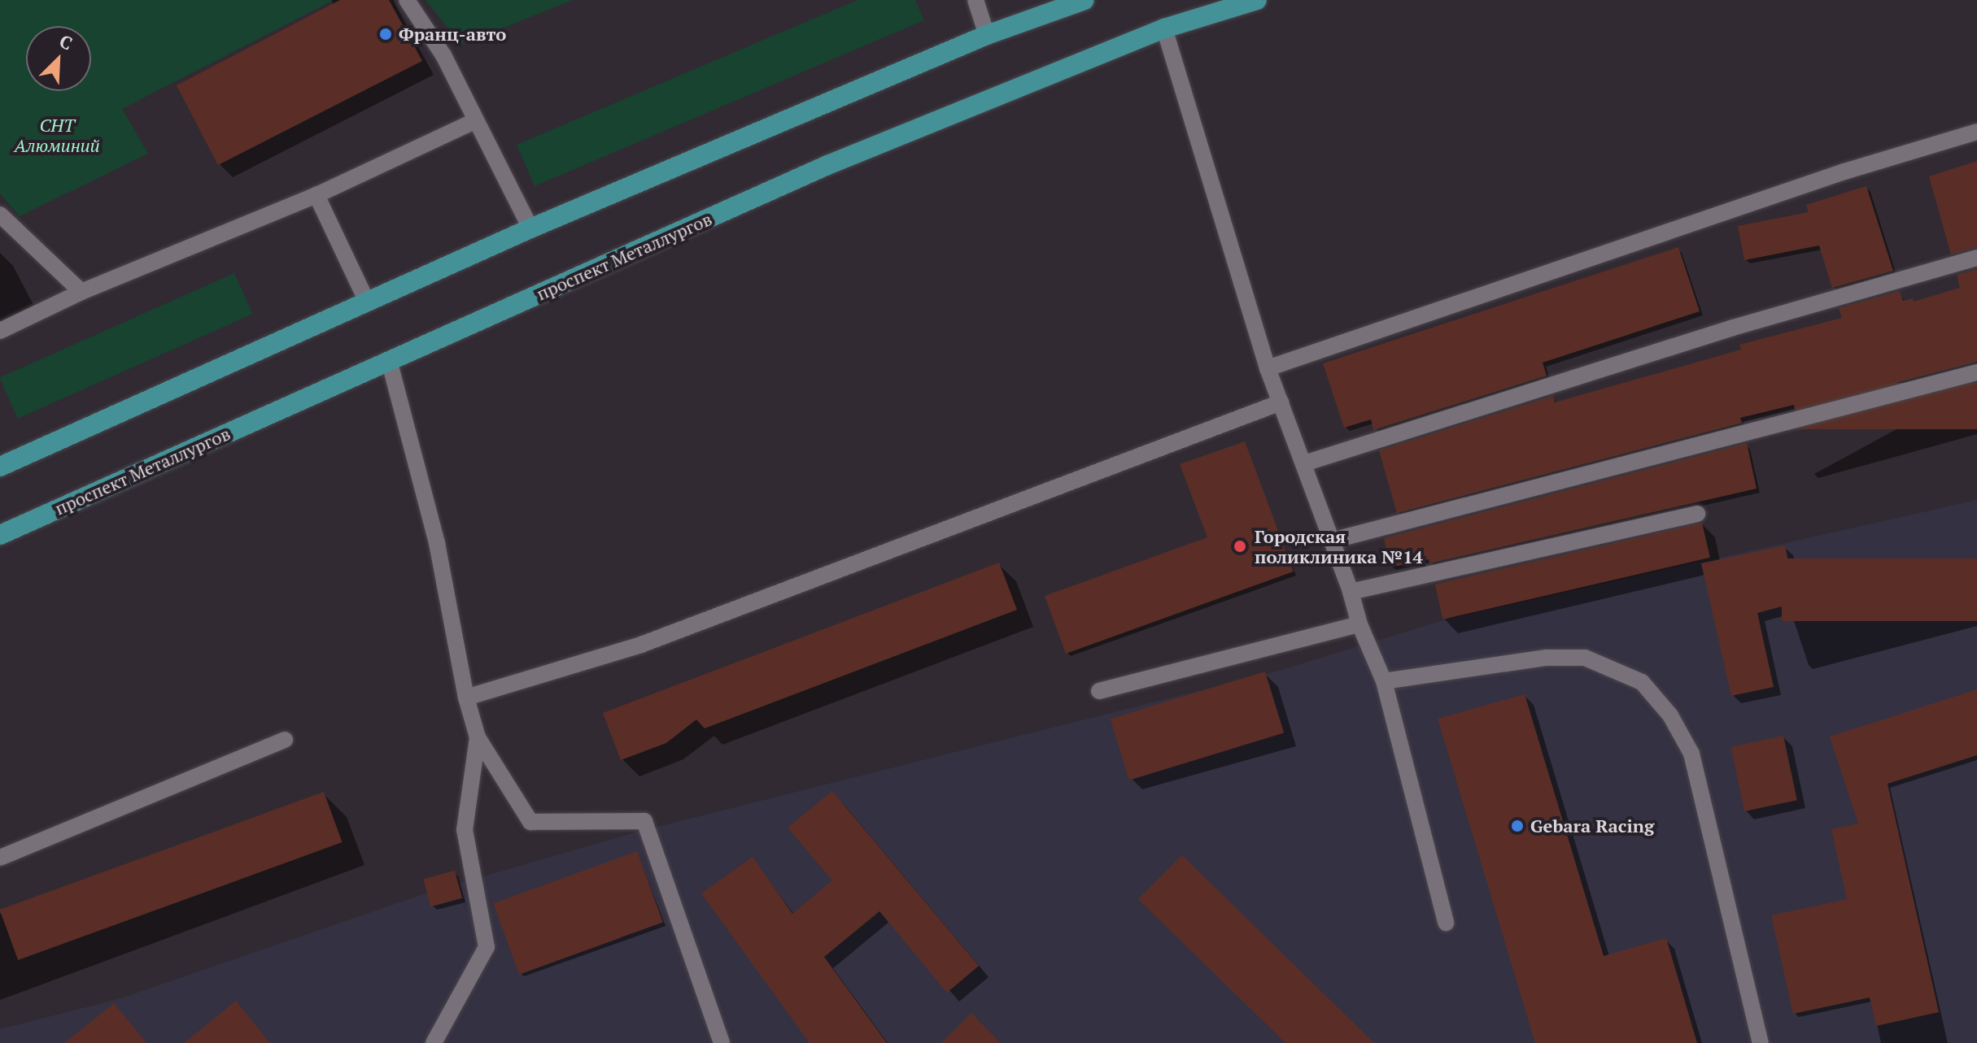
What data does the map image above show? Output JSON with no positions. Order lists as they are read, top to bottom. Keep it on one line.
{"streets":{"main road":["проспект Металлургов"]},"parks":["СНТ Алюминий"],"places":["Франц-авто","Городская поликлиника №14","Gebara Racing"],"north":"top right"}
